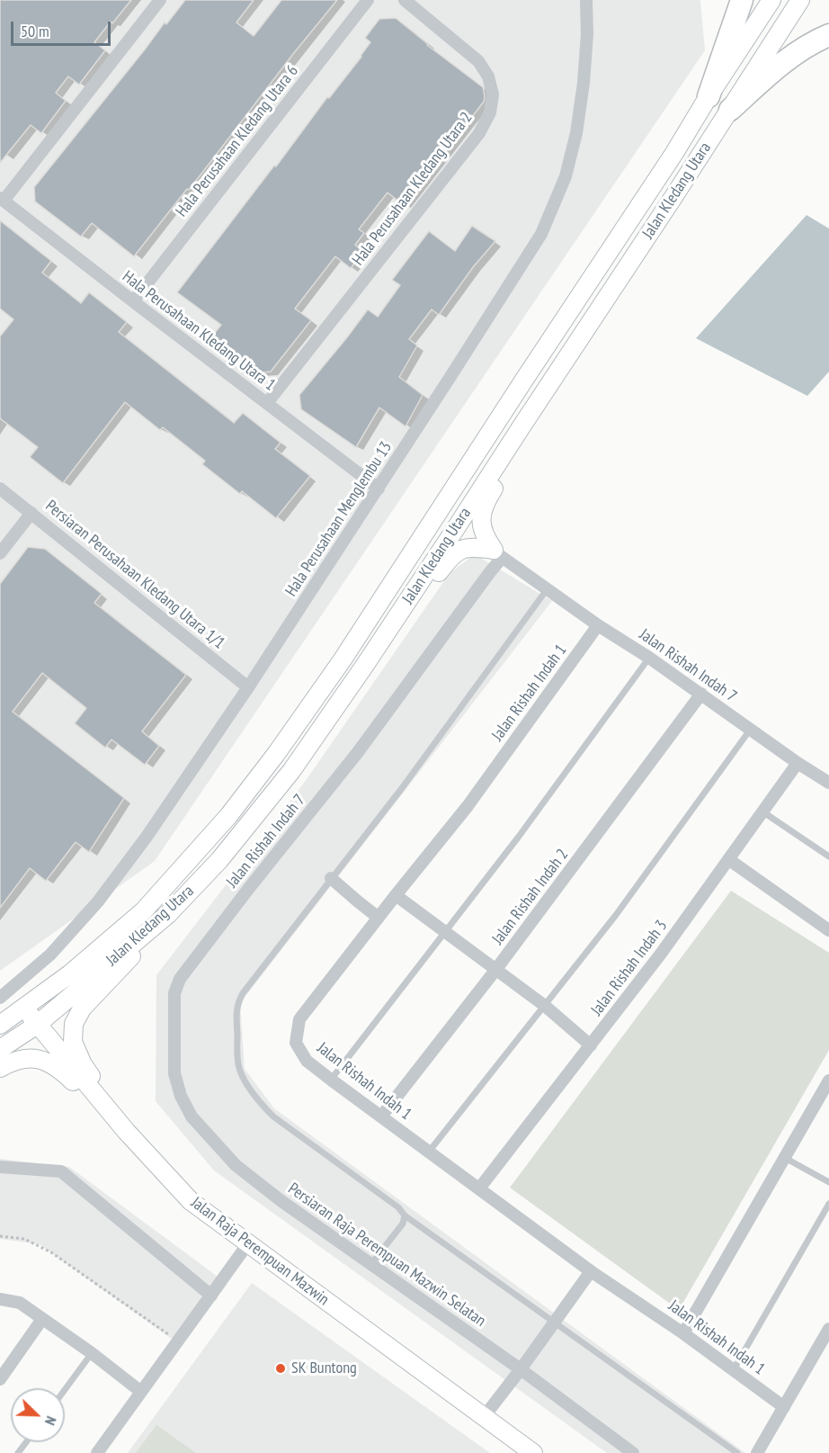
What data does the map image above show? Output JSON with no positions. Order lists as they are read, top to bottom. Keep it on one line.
{"streets":{"main road":["Jalan Kledang Utara","Jalan Raja Perempuan Mazwin"],"street":["Hala Perusahaan Kledang Utara 6","Hala Perusahaan Kledang Utara 2","Hala Perusahaan Kledang Utara 1","Hala Perusahaan Menglembu 13","Persiaran Perusahaan Kledang Utara 1/1","Jalan Rishah Indah 7","Jalan Rishah Indah 1","Jalan Rishah Indah 2","Jalan Rishah Indah 3","Persiaran Raja Perempuan Mazwin Selatan"]},"crossings":[["Hala Perusahaan Kledang Utara 6","Hala Perusahaan Kledang Utara 1"],["Hala Perusahaan Kledang Utara 2","Hala Perusahaan Kledang Utara 1"],["Jalan Kledang Utara","Jalan Raja Perempuan Mazwin"],["Hala Perusahaan Kledang Utara 1","Hala Perusahaan Menglembu 13"],["Hala Perusahaan Menglembu 13","Persiaran Perusahaan Kledang Utara 1/1"],["Jalan Rishah Indah 7","Jalan Rishah Indah 1"],["Jalan Rishah Indah 7","Jalan Rishah Indah 2"],["Jalan Rishah Indah 7","Jalan Rishah Indah 3"],["Jalan Rishah Indah 7","Persiaran Raja Perempuan Mazwin Selatan"],["Jalan Rishah Indah 1","Jalan Rishah Indah 2"],["Jalan Rishah Indah 1","Jalan Rishah Indah 3"]],"places":["SK Buntong"],"scale_bar":"50 m","north":"bottom right"}
